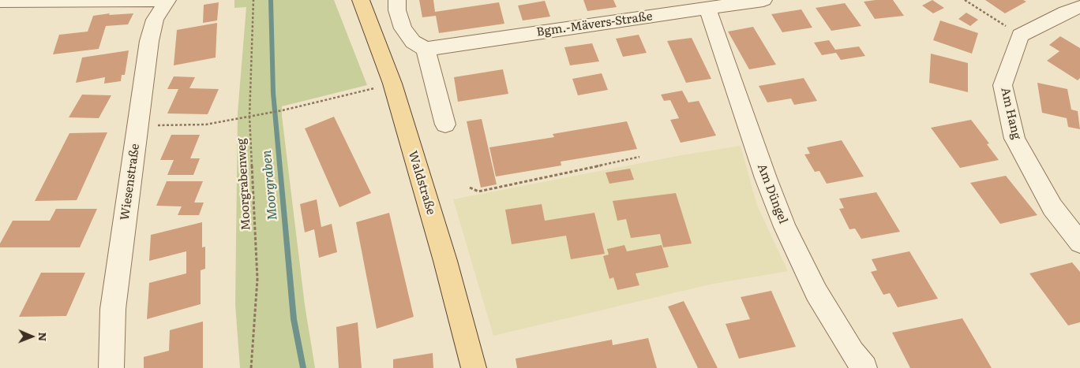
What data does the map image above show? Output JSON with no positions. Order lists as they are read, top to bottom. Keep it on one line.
{"streets":{"main road":["Waldstraße"],"street":["Bgm.-Mävers-Straße","Am Hang","Wiesenstraße","Am Düngel"],"path":["Moorgrabenweg"]},"crossings":[["Bgm.-Mävers-Straße","Am Düngel"]],"water":["Moorgraben"],"north":"right"}
